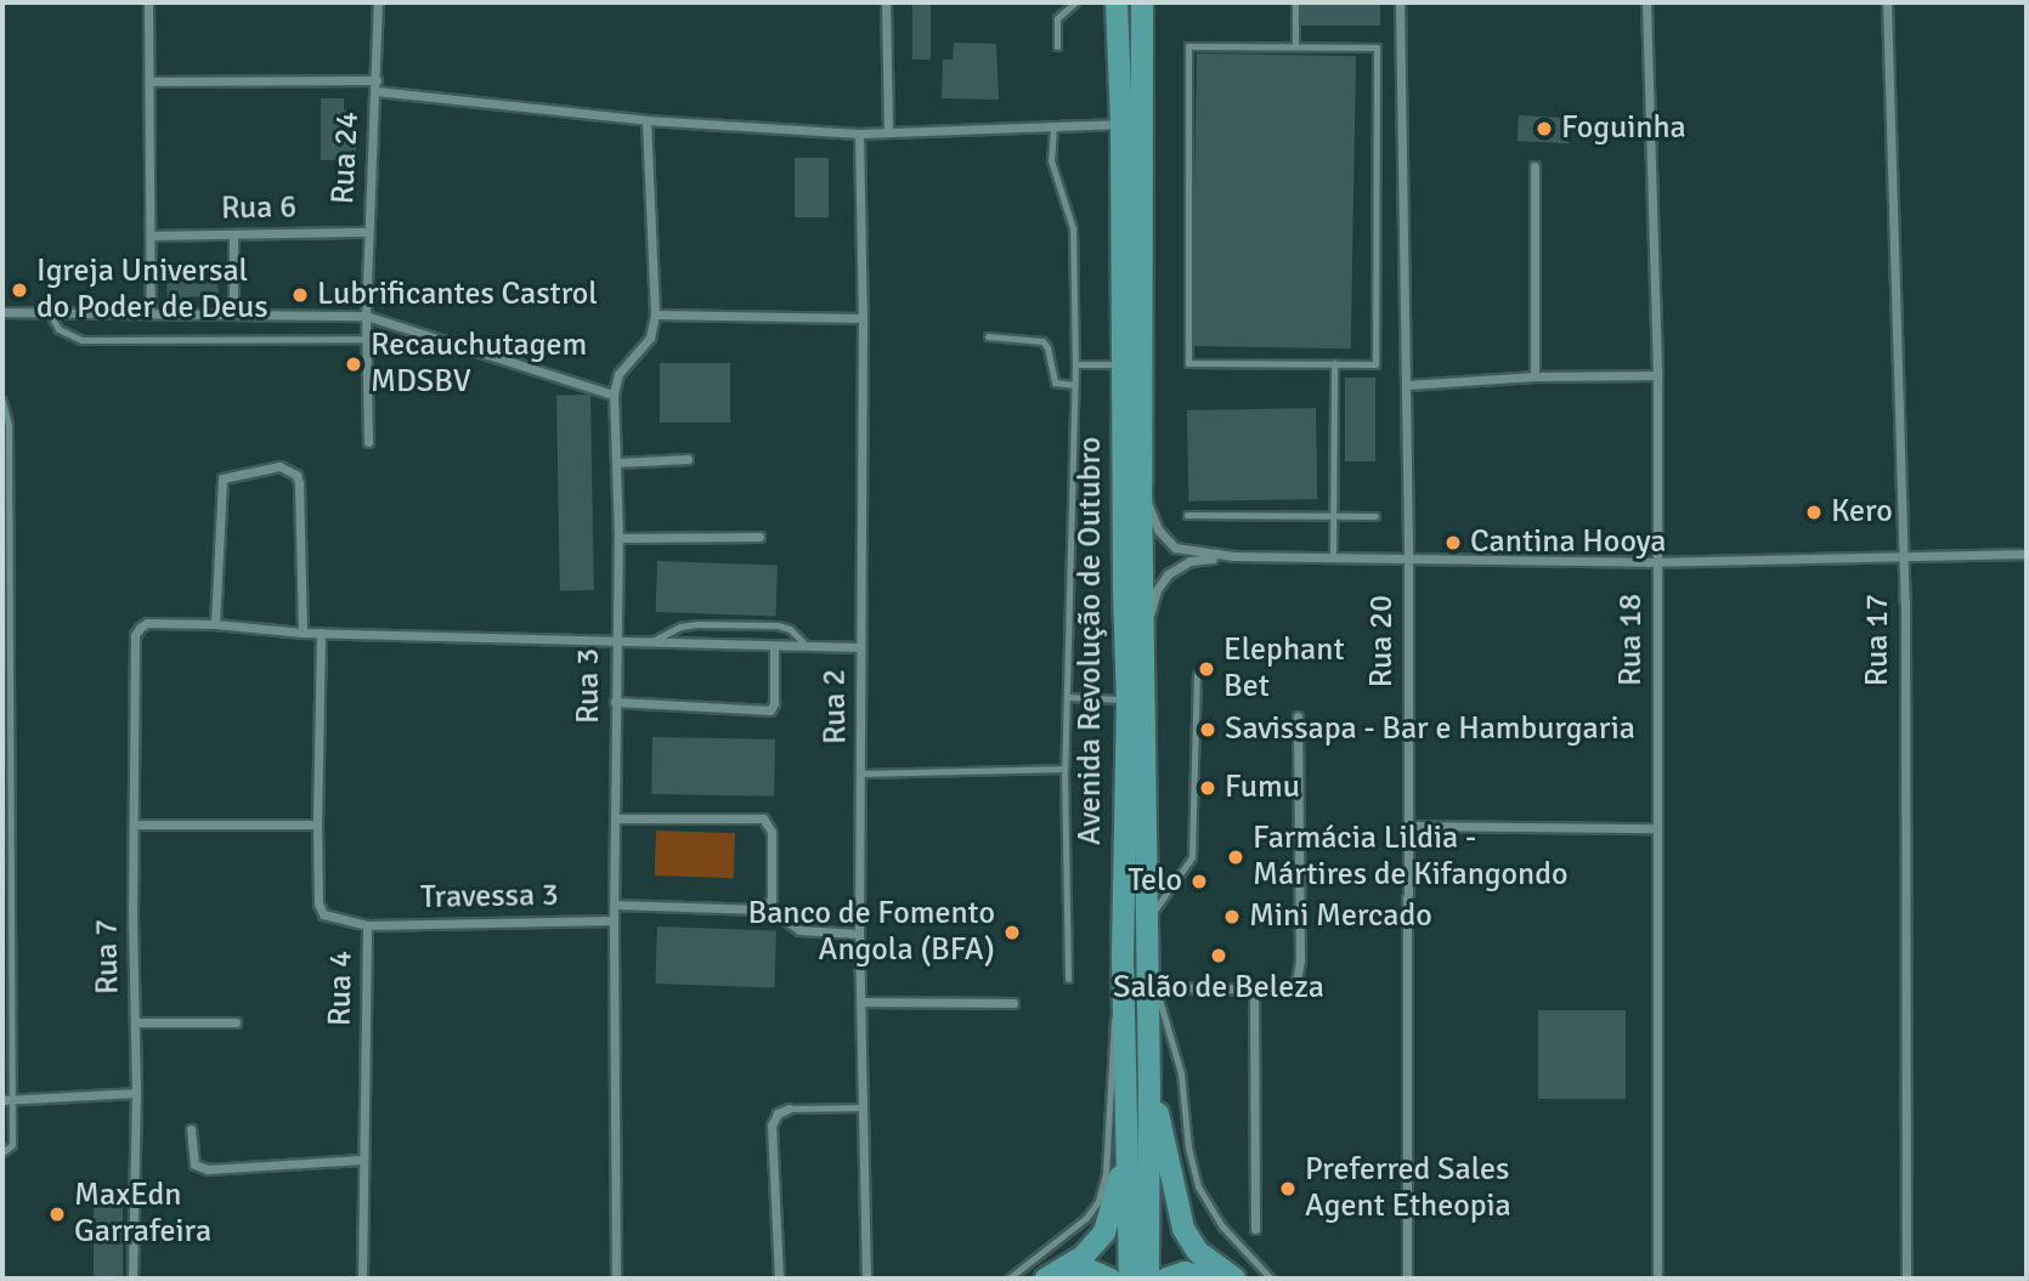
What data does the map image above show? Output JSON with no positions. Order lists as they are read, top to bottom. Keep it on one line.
{"streets":{"main road":["Avenida Revolução de Outubro"],"street":["Rua 24","Rua 6","Rua 18","Rua 17","Rua 20","Rua 3","Rua 2","Travessa 3","Rua 7","Rua 4"]},"crossings":[["Rua 24","Rua 6"],["Rua 3","Travessa 3"],["Travessa 3","Rua 4"]],"places":["Foguinha","Igreja Universal do Poder de Deus","Lubrificantes Castrol","Recauchutagem MDSBV","Kero","Cantina Hooya","Elephant Bet","Savissapa - Bar e Hamburgaria","Fumu","Farmácia Lildia - Mártires de Kifangondo","Telo","Mini Mercado","Banco de Fomento Angola (BFA)","Salão de Beleza","Preferred Sales Agent Etheopia","MaxEdn Garrafeira"]}
